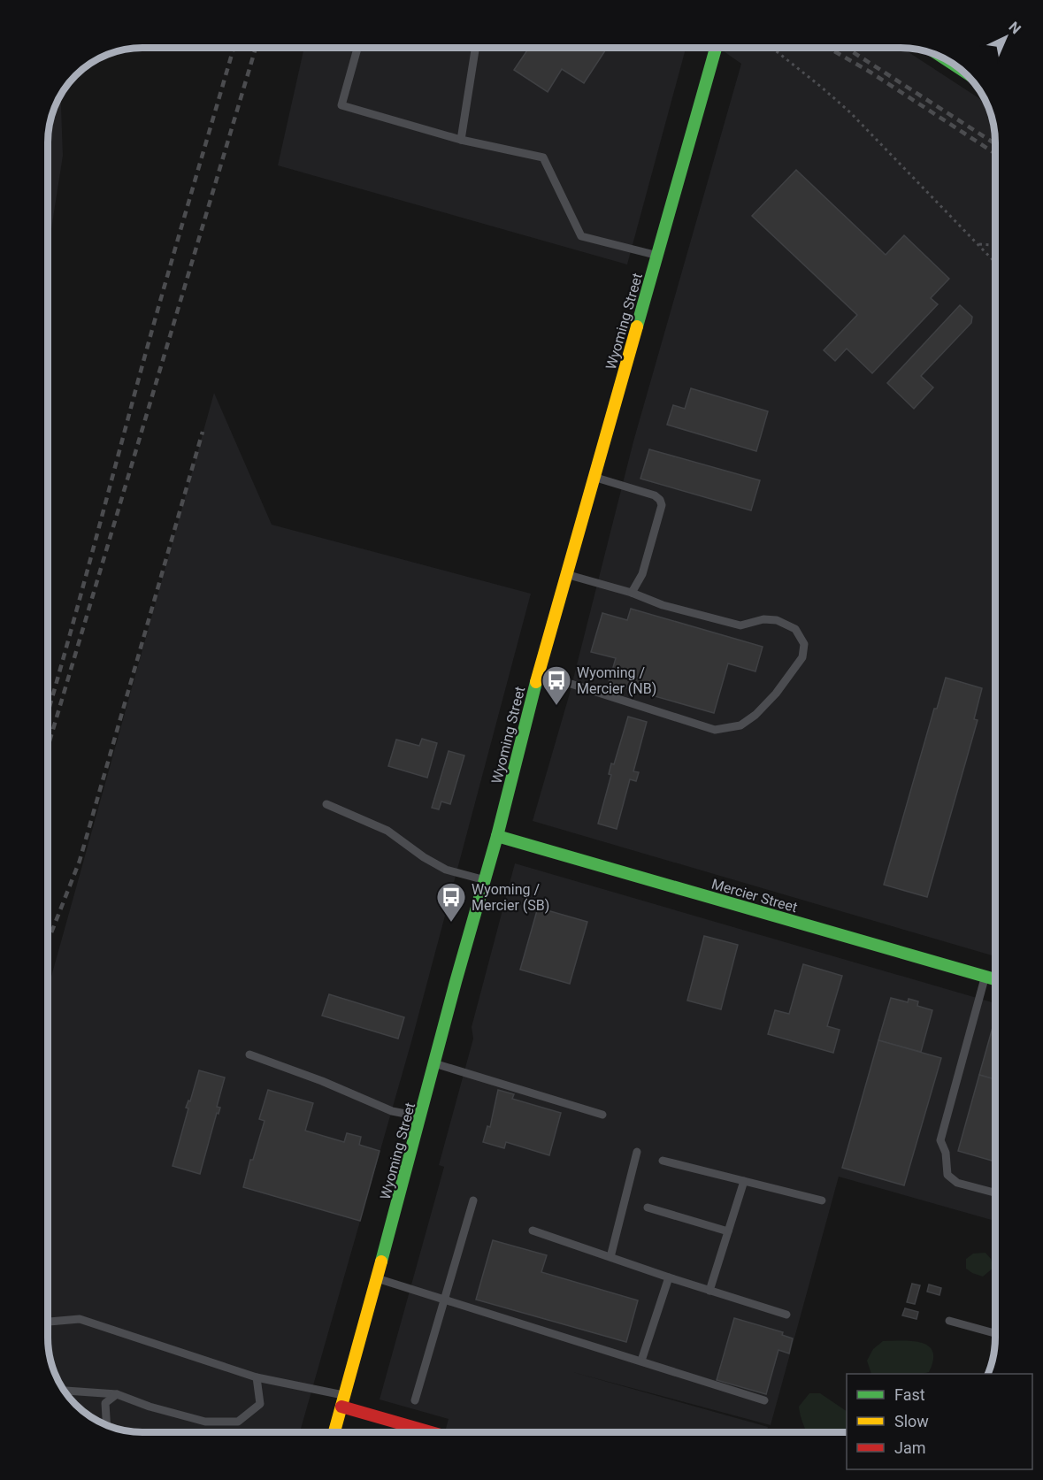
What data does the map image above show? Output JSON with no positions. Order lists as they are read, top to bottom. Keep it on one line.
{"streets":{"main road":["Wyoming Street","Mercier Street"]},"crossings":[["Wyoming Street","Mercier Street"]],"places":{"bus stop":["Wyoming / Mercier (NB)","Wyoming / Mercier (SB)"]},"legend":["Fast","Slow","Jam"],"north":"top right"}
